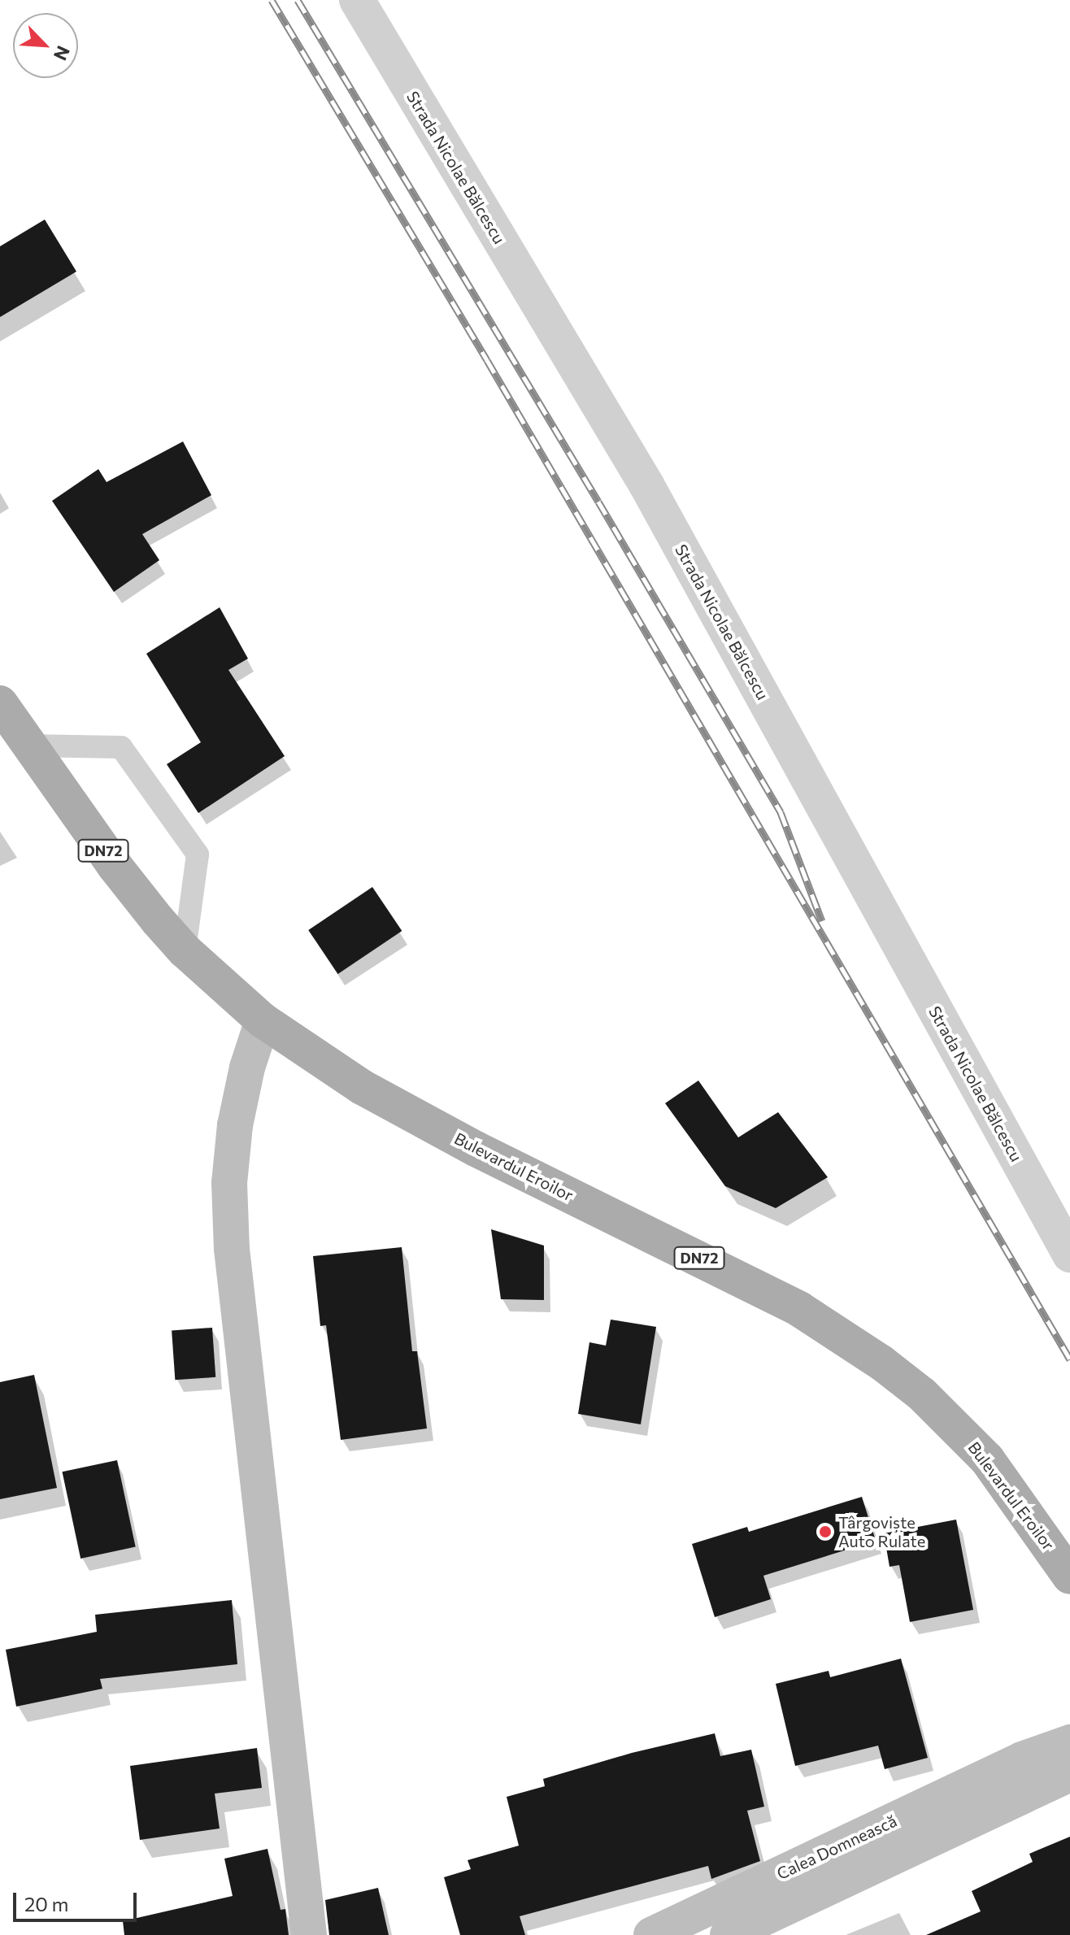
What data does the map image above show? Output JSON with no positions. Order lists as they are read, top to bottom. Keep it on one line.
{"streets":{"main road":["DN72","Bulevardul Eroilor"],"street":["Strada Nicolae Bălcescu","Calea Domnească"]},"places":["Târgoviște Auto Rulate"],"scale_bar":"20 m","north":"bottom right"}
